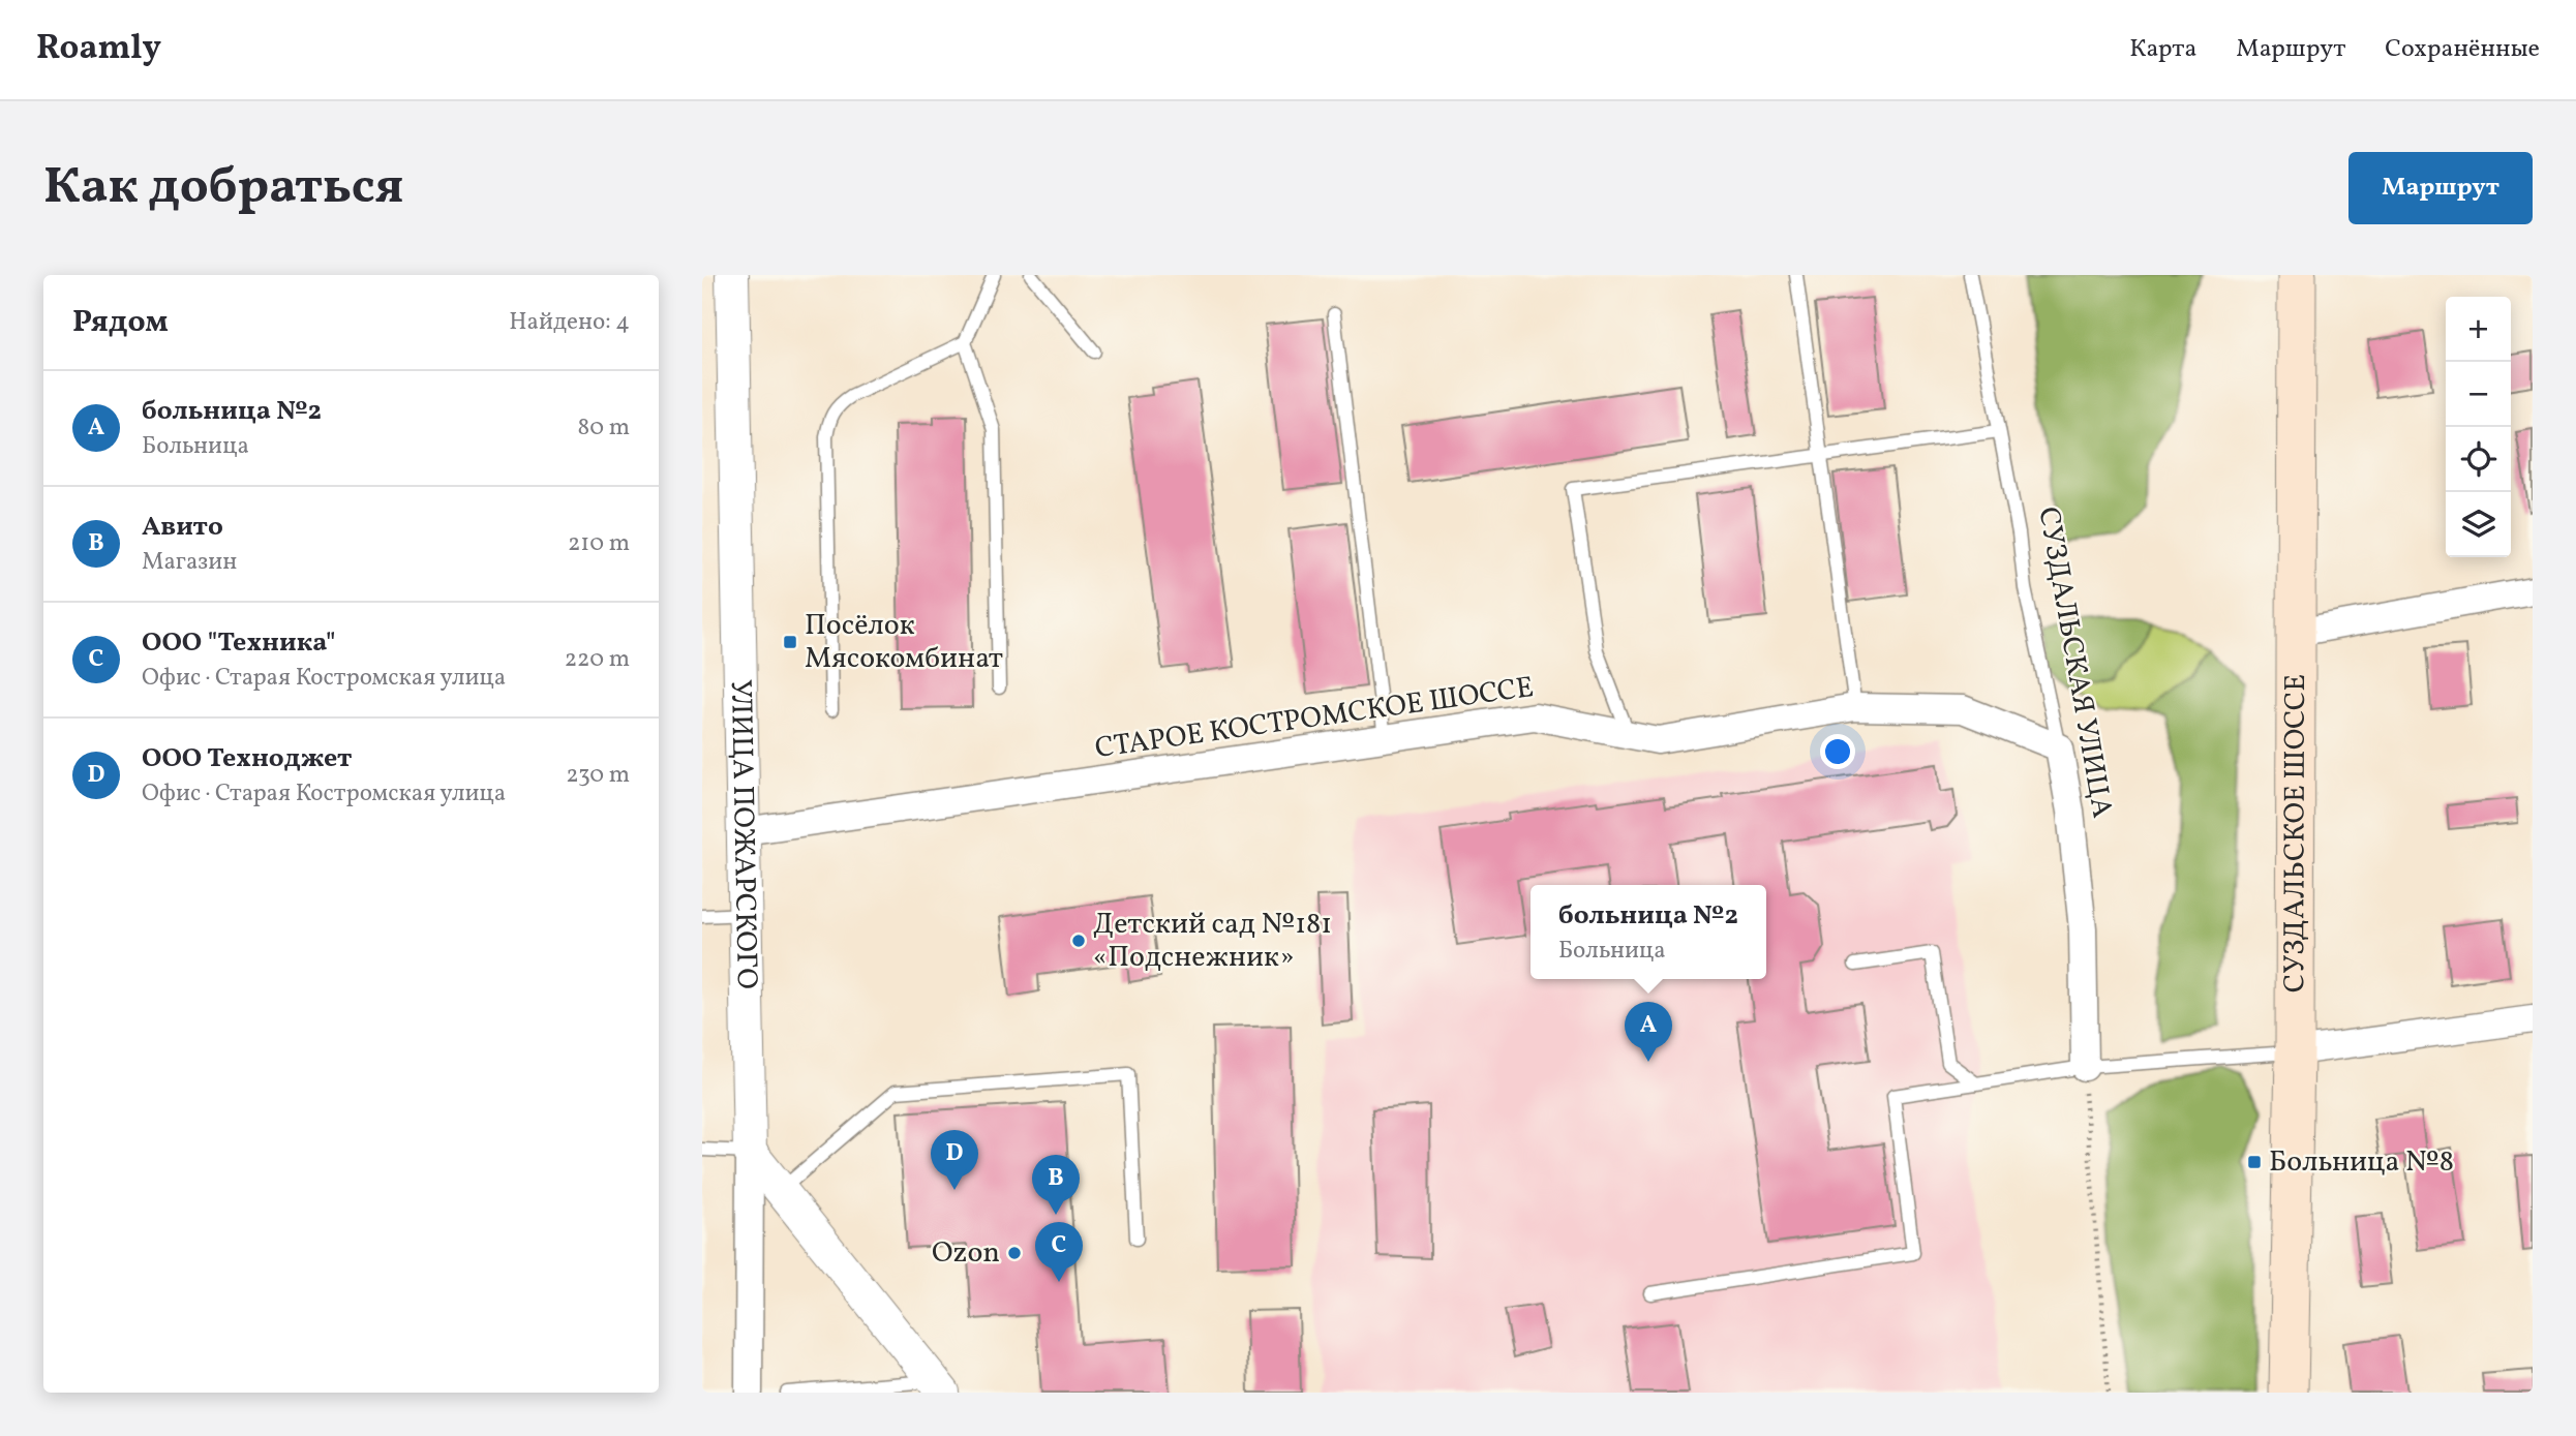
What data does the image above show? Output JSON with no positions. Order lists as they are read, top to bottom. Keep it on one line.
{"streets":{"main road":["СУЗДАЛЬСКОЕ ШОССЕ"],"street":["СУЗДАЛЬСКАЯ УЛИЦА","СТАРОЕ КОСТРОМСКОЕ ШОССЕ","УЛИЦА ПОЖАРСКОГО"]},"crossings":[["СУЗДАЛЬСКАЯ УЛИЦА","СТАРОЕ КОСТРОМСКОЕ ШОССЕ"],["СТАРОЕ КОСТРОМСКОЕ ШОССЕ","УЛИЦА ПОЖАРСКОГО"]],"places":{"transit":["Посёлок Мясокомбинат","Больница №8"],"other":["Детский сад №181 «Подснежник»","Ozon"]},"page":{"header":"Roamly","nav":["Карта","Маршрут","Сохранённые"],"buttons":"Маршрут","title":"Как добраться","heading":["Рядом","Найдено: 4"],"map_buttons":["+","−"],"list":[{"mark":"A","name":"больница №2","note":"Больница","value":"80 m"},{"mark":"B","name":"Авито","note":"Магазин","value":"210 m"},{"mark":"C","name":"ООО \"Техника\"","note":"Офис · Старая Костромская улица","value":"220 m"},{"mark":"D","name":"ООО Техноджет","note":"Офис · Старая Костромская улица","value":"230 m"}],"popup":["больница №2","Больница"],"pins":["A","D","B","C"]}}
